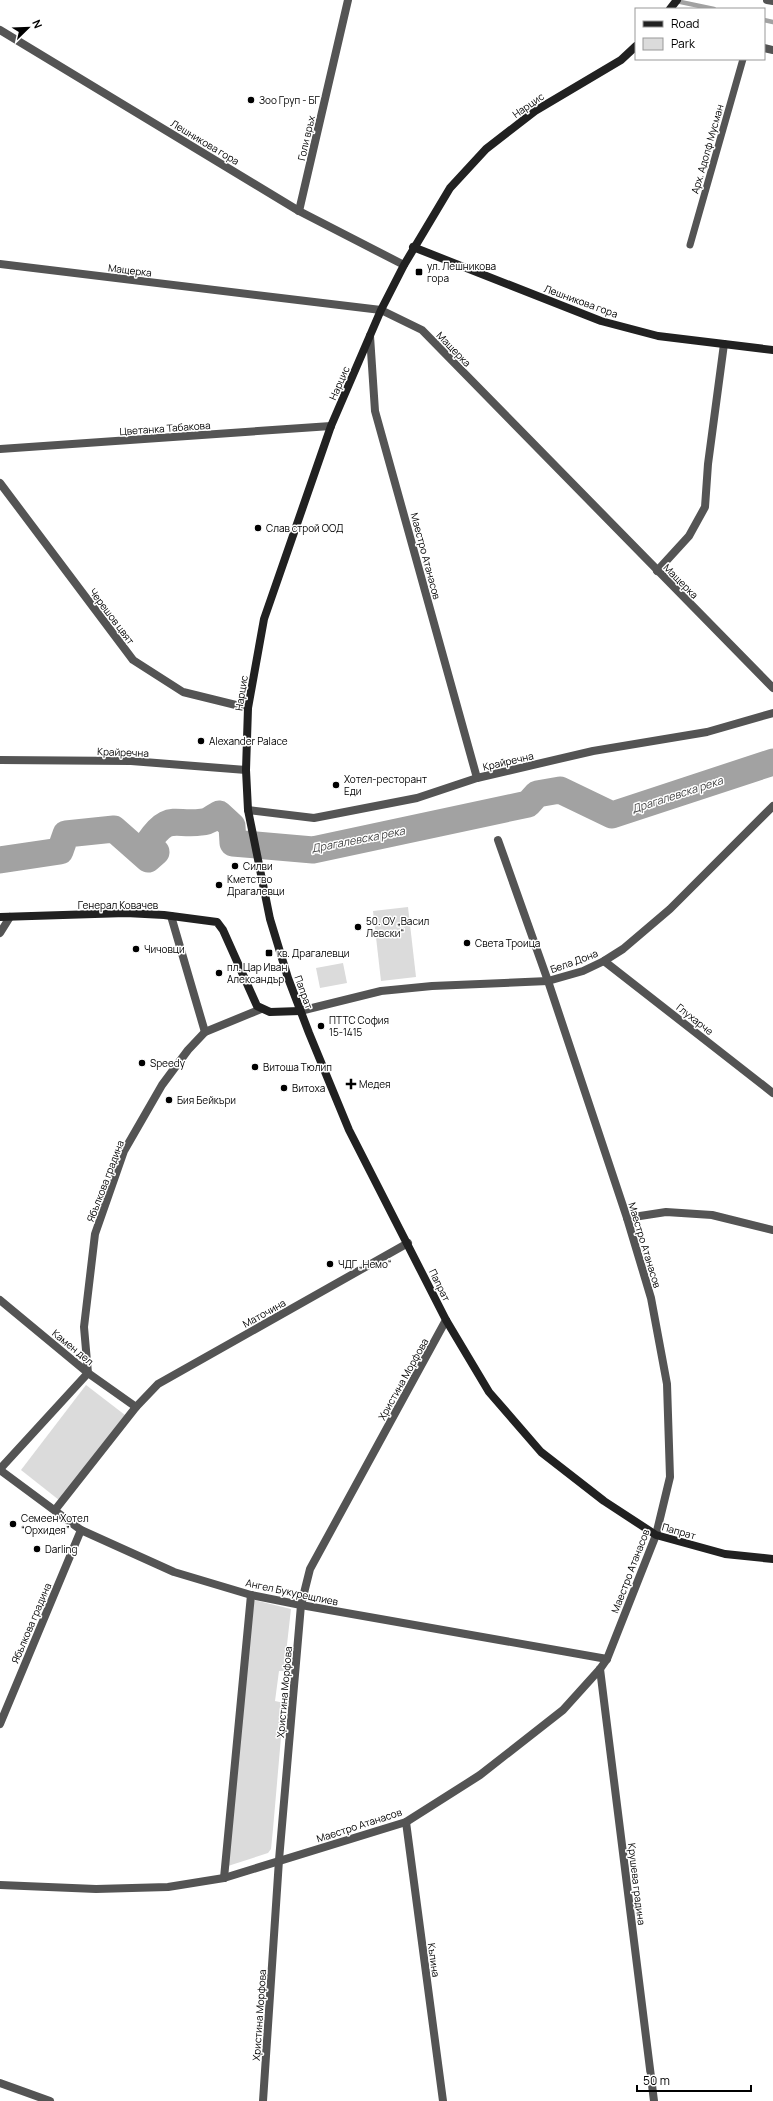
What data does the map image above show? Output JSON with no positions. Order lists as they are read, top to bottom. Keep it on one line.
{"streets":{"main road":["Нарцис","Лешникова гора","Генерал Ковачев","Папрат"],"street":["Голи връх","Мащерка","Цветанка Табакова","Маестро Атанасов","Черешов цвят","Крайречна","Бела Дона","Глухарче","Ябълкова градина","Маточина","Камен дел","Христина Морфова","Ангел Букурещлиев","Крушева градина","Къпина"],"lane":["Арх. Адолф Мусман"]},"crossings":[["Нарцис","Лешникова гора"],["Нарцис","Мащерка"],["Нарцис","Цветанка Табакова"],["Нарцис","Маестро Атанасов"],["Нарцис","Черешов цвят"],["Нарцис","Крайречна"],["Нарцис","Папрат"],["Голи връх","Лешникова гора"],["Маестро Атанасов","Крайречна"],["Маестро Атанасов","Бела Дона"],["Маестро Атанасов","Папрат"],["Маестро Атанасов","Христина Морфова"],["Маестро Атанасов","Ангел Букурещлиев"],["Маестро Атанасов","Крушева градина"],["Маестро Атанасов","Къпина"],["Генерал Ковачев","Ябълкова градина"],["Бела Дона","Папрат"],["Бела Дона","Глухарче"],["Папрат","Маточина"],["Папрат","Христина Морфова"],["Ябълкова градина","Камен дел"],["Ябълкова градина","Ангел Букурещлиев"],["Маточина","Камен дел"],["Христина Морфова","Ангел Букурещлиев"]],"water":["Драгалевска река"],"places":{"other":["Зоо Груп - БГ","Слав строй ООД","Alexander Palace","Хотел-ресторант Еди","Силви","Кметство Драгалевци","50. ОУ „Васил Левски“","Света Троица","Чичовци","пл. Цар Иван Александър","ПТТС София 15-1415","Speedy","Витоша Тюлип","Витоха","Бия Бейкъри","ЧДГ „Немо“","Семеен Хотел “Орхидея”","Darling"],"transit":["ул. Лешникова гора","кв. Драгалевци"],"health":["Медея"]},"legend":["Road","Park"],"scale_bar":"50 m","north":"top right"}
